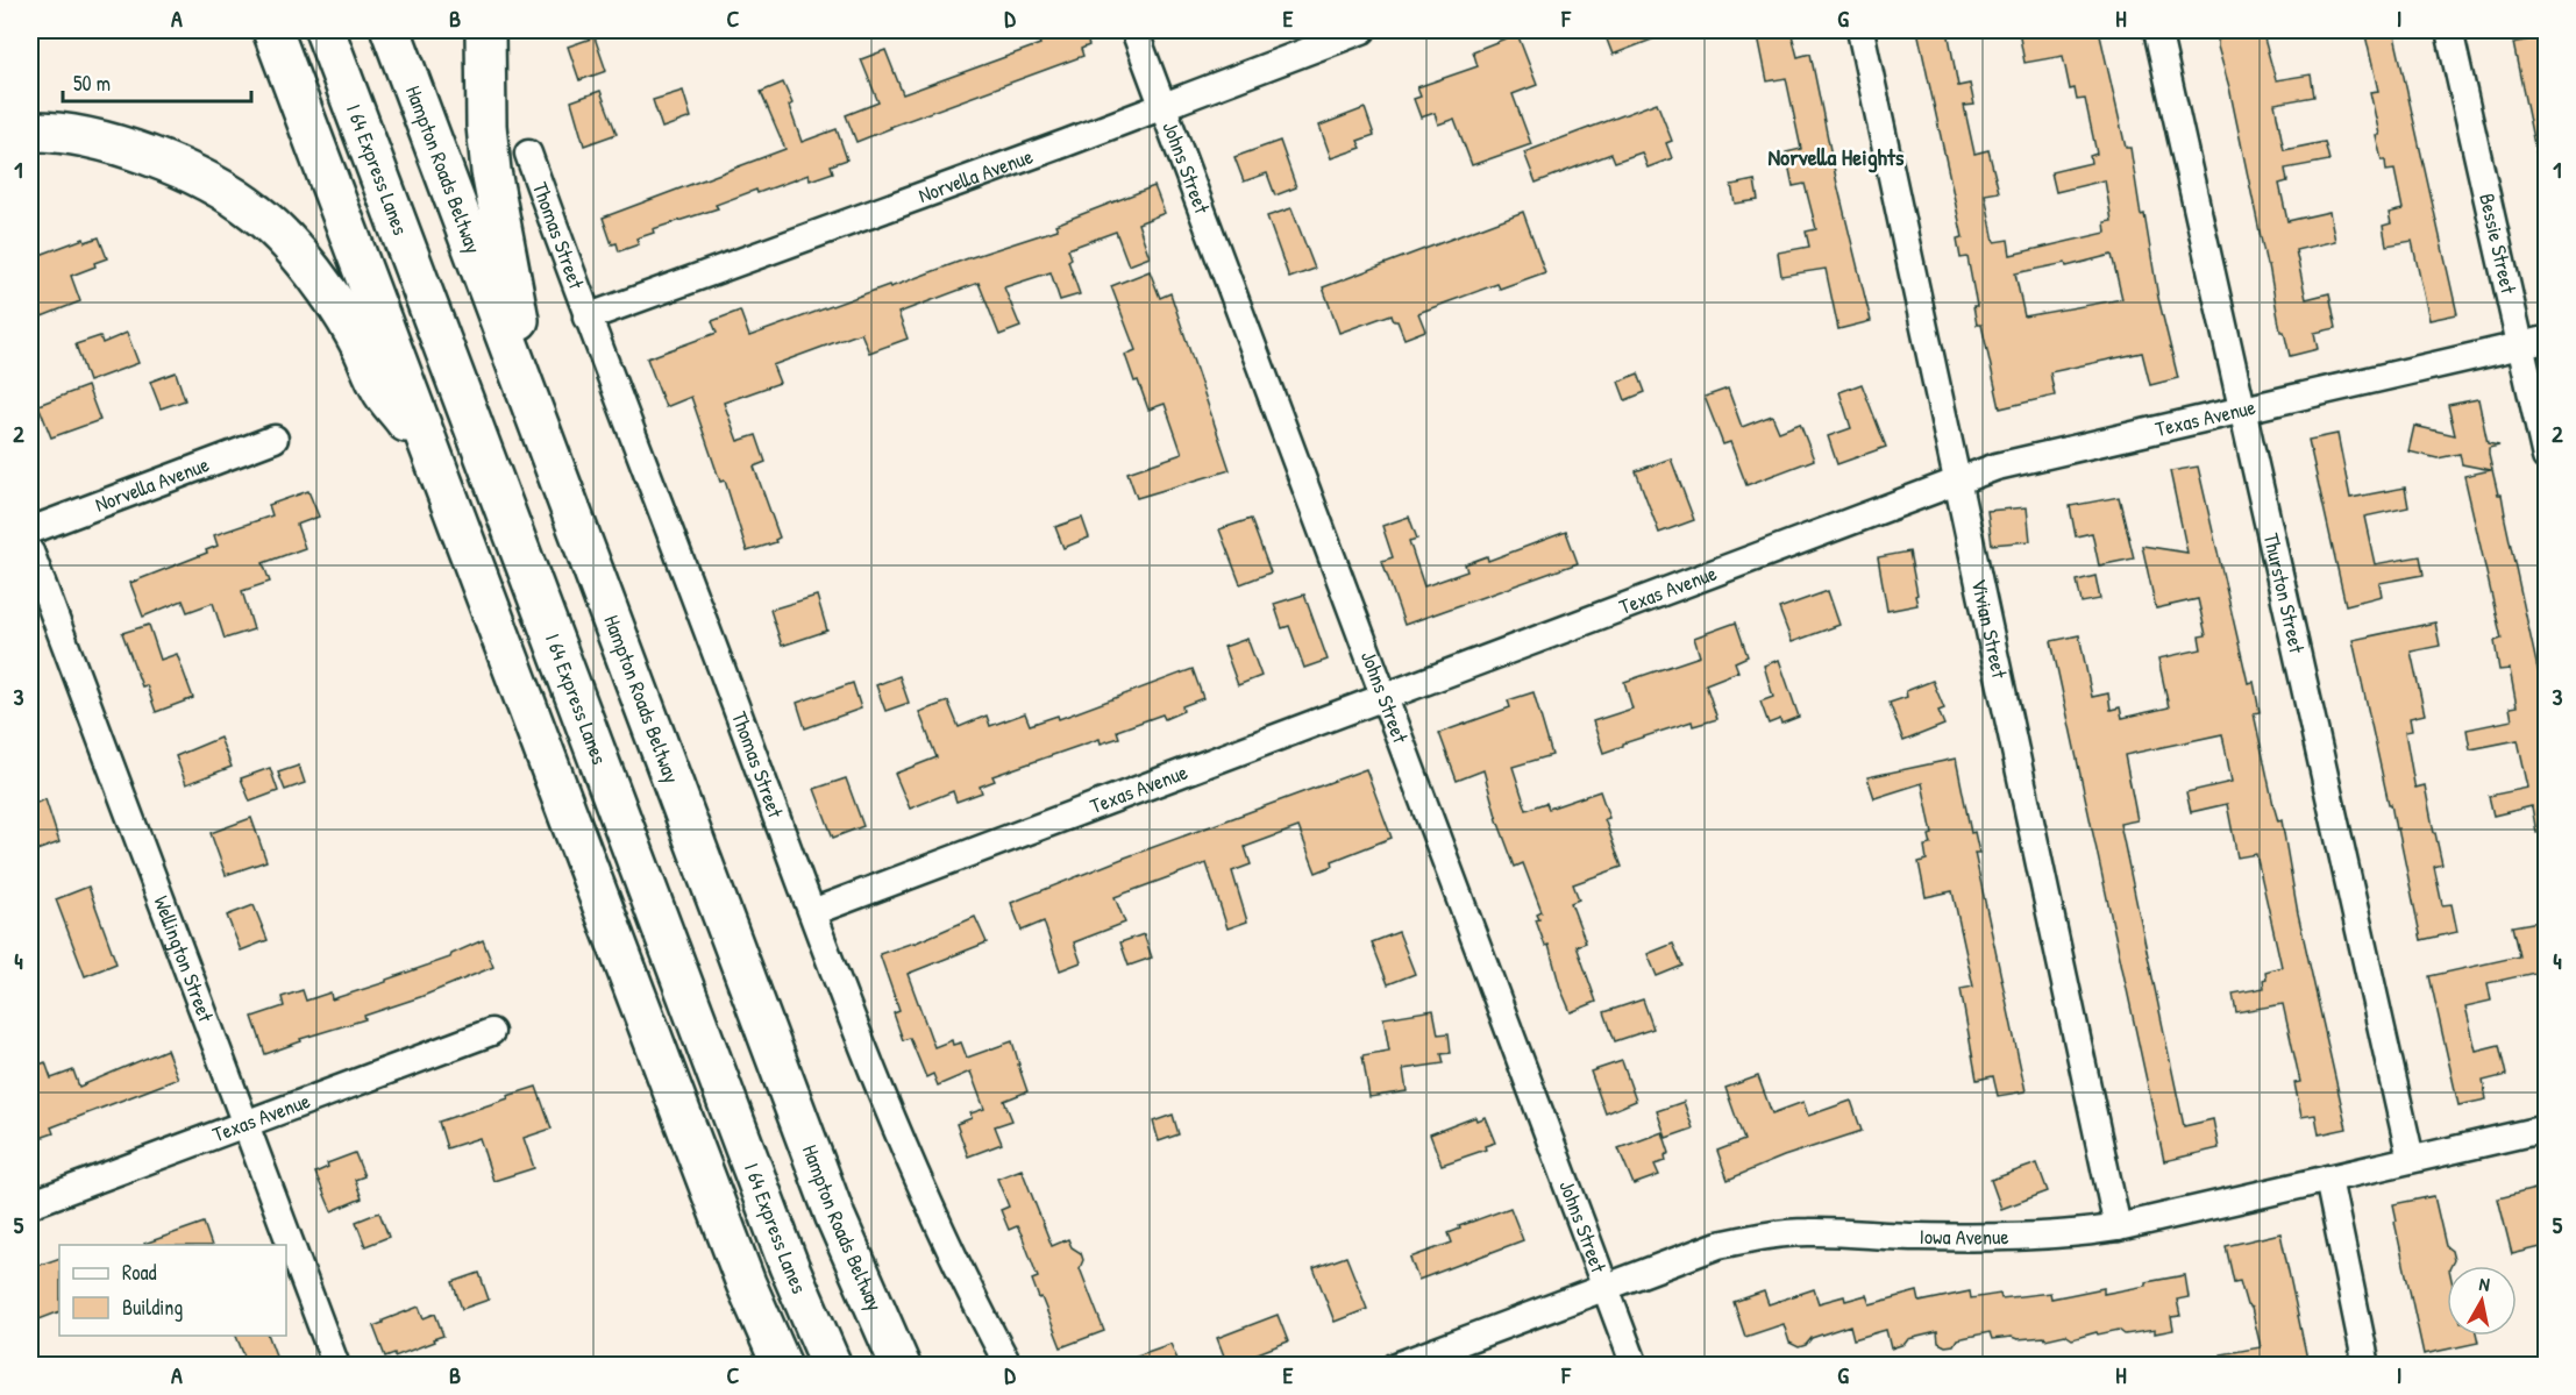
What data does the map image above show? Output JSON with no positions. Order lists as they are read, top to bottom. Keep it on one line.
{"streets":{"highway":["I 64 Express Lanes","Hampton Roads Beltway"],"street":["Johns Street","Norvella Avenue","Thomas Street","Bessie Street","Texas Avenue","Thurston Street","Vivian Street","Wellington Street","Iowa Avenue"]},"crossings":[["Johns Street","Norvella Avenue"],["Johns Street","Texas Avenue"],["Johns Street","Iowa Avenue"],["Norvella Avenue","Thomas Street"],["Thomas Street","Texas Avenue"],["Bessie Street","Texas Avenue"],["Texas Avenue","Thurston Street"],["Texas Avenue","Vivian Street"],["Texas Avenue","Wellington Street"],["Thurston Street","Iowa Avenue"],["Vivian Street","Iowa Avenue"]],"districts":["Norvella Heights"],"legend":["Road","Building"],"scale_bar":"50 m","north":"top","grid":{"columns":["A","B","C","D","E","F","G","H","I"],"rows":["1","2","3","4","5"]}}
